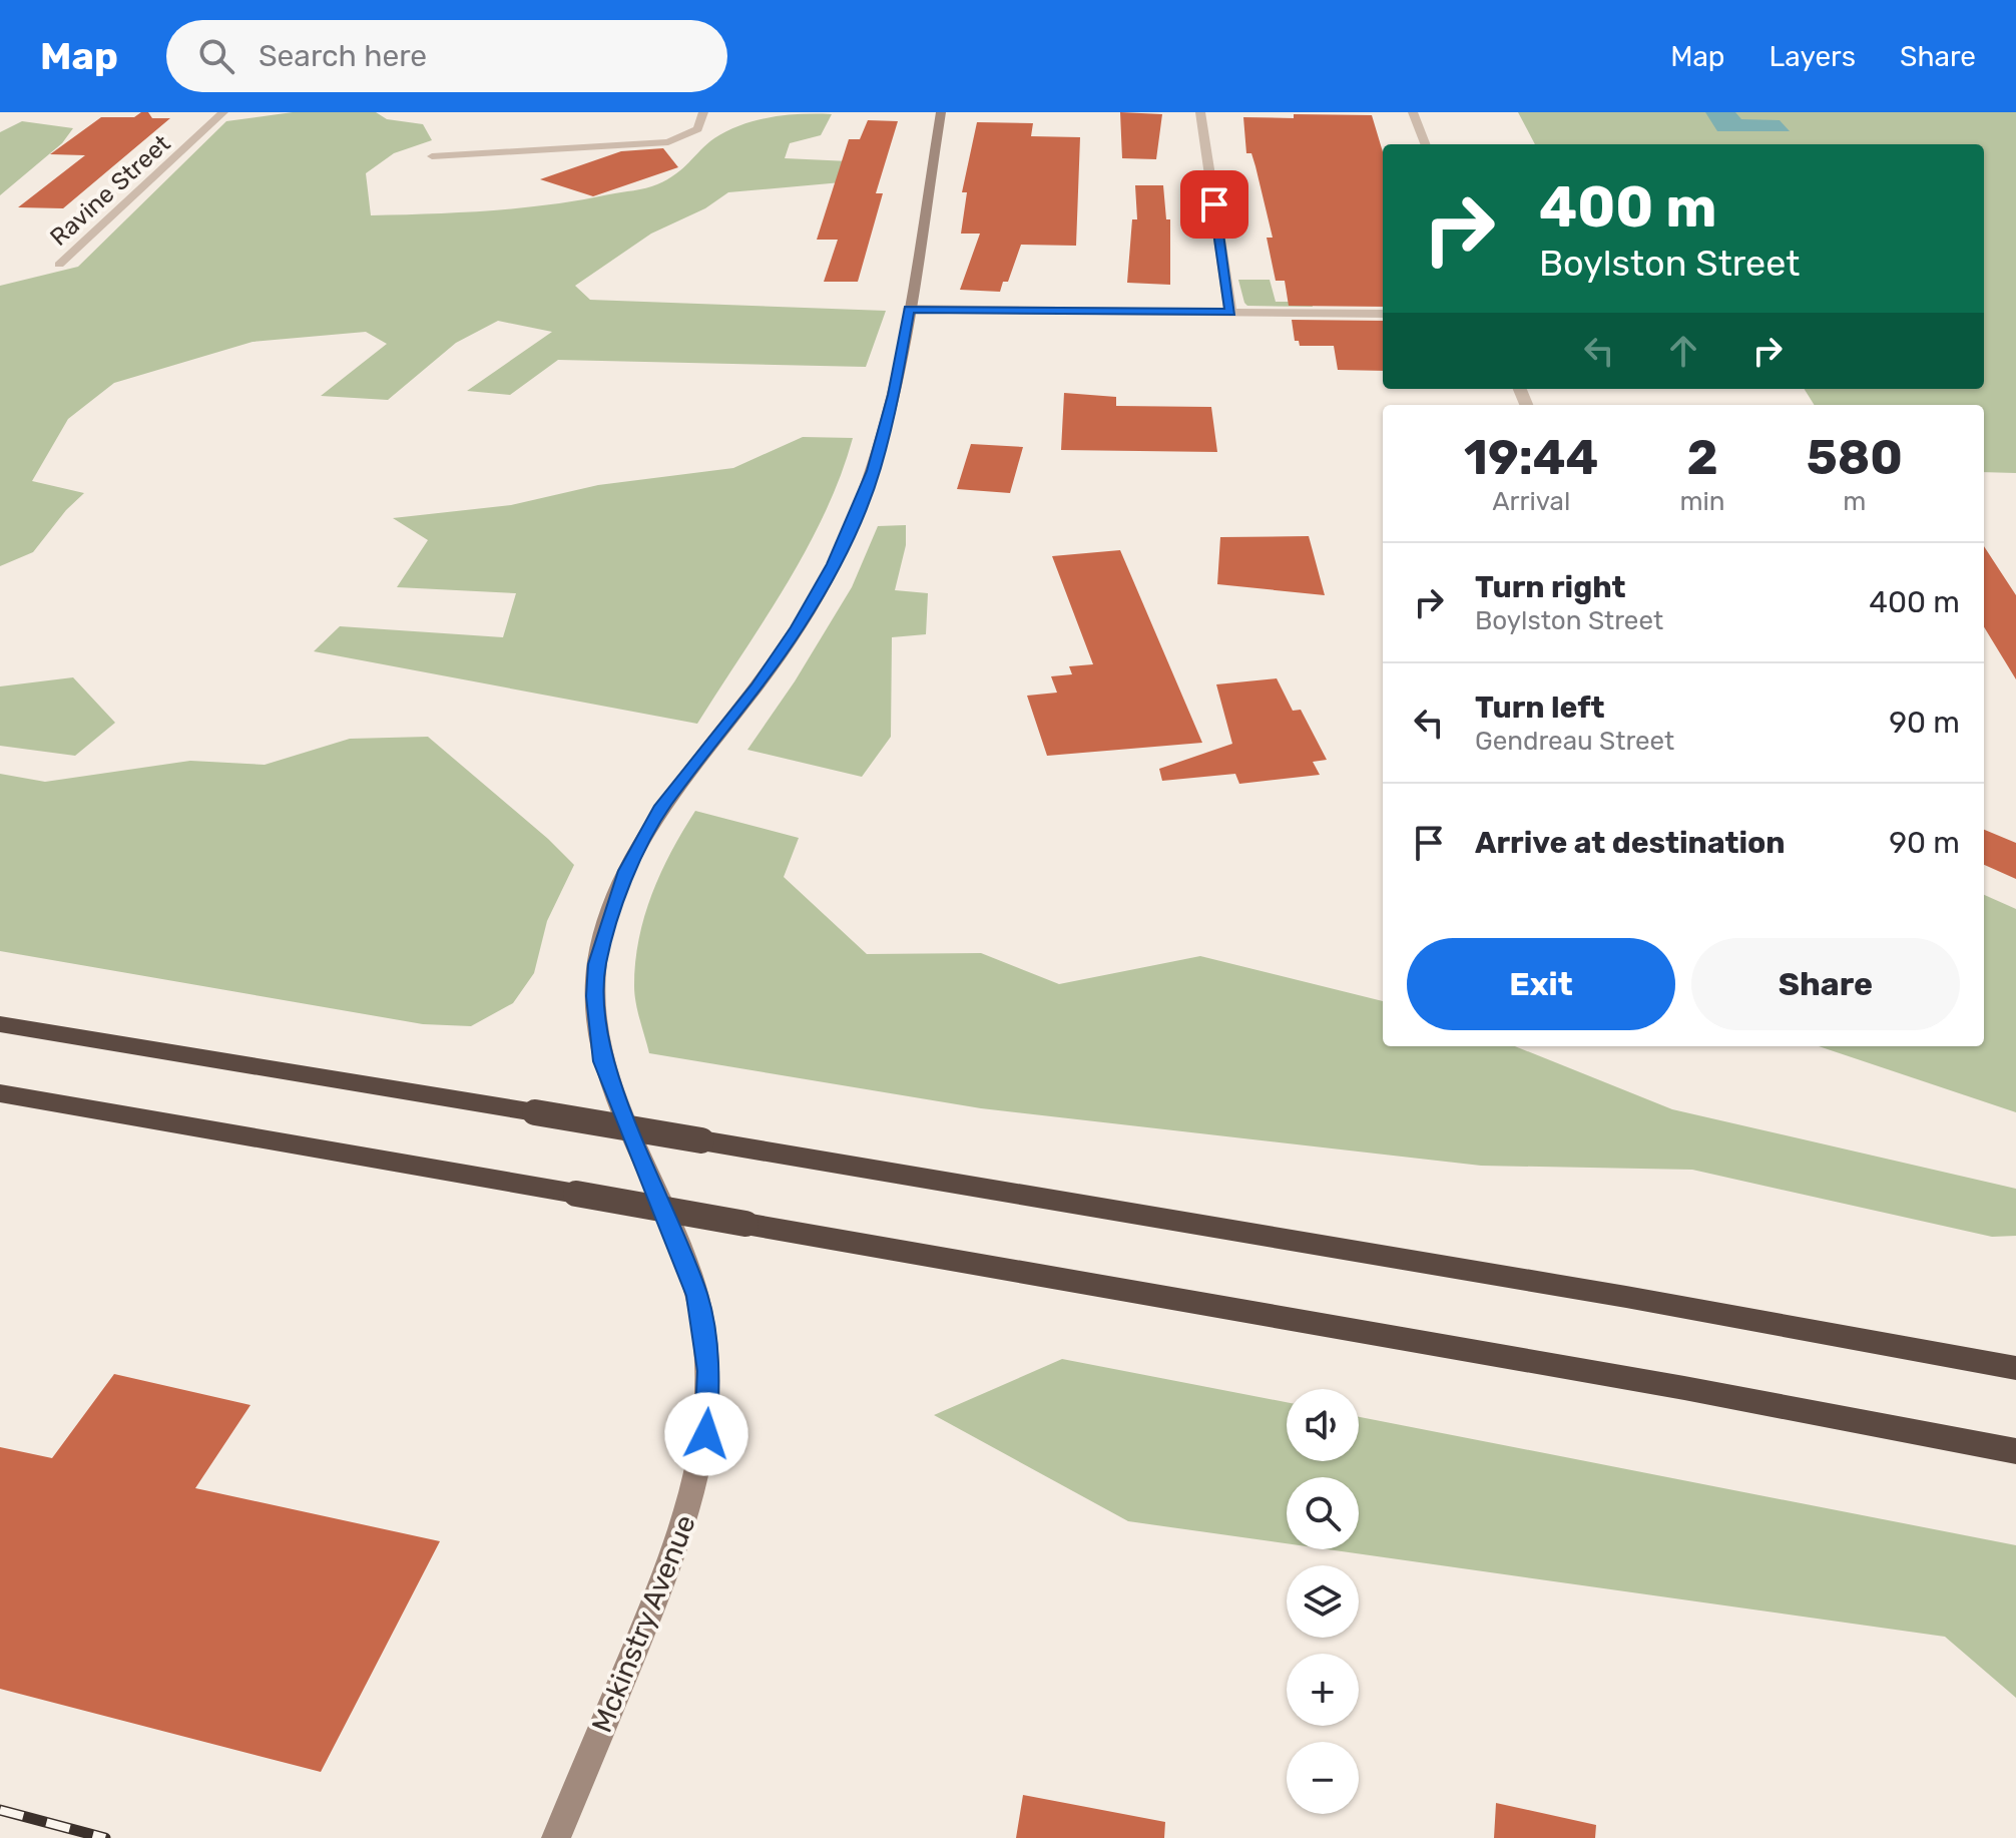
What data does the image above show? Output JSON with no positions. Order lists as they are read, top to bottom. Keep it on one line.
{"streets":{"street":["Ravine Street","Mckinstry Avenue"]},"page":{"header":"Map","search":"Search here","nav":["Map","Layers","Share"],"turn":["400 m","Boylston Street"],"eta":["19:44","Arrival","2","min","580","m"],"list":[{"name":"Turn right","note":"Boylston Street","value":"400 m"},{"name":"Turn left","note":"Gendreau Street","value":"90 m"},{"name":"Arrive at destination","value":"90 m"}],"buttons":["Exit","Share"],"map_buttons":["+","−"]}}
